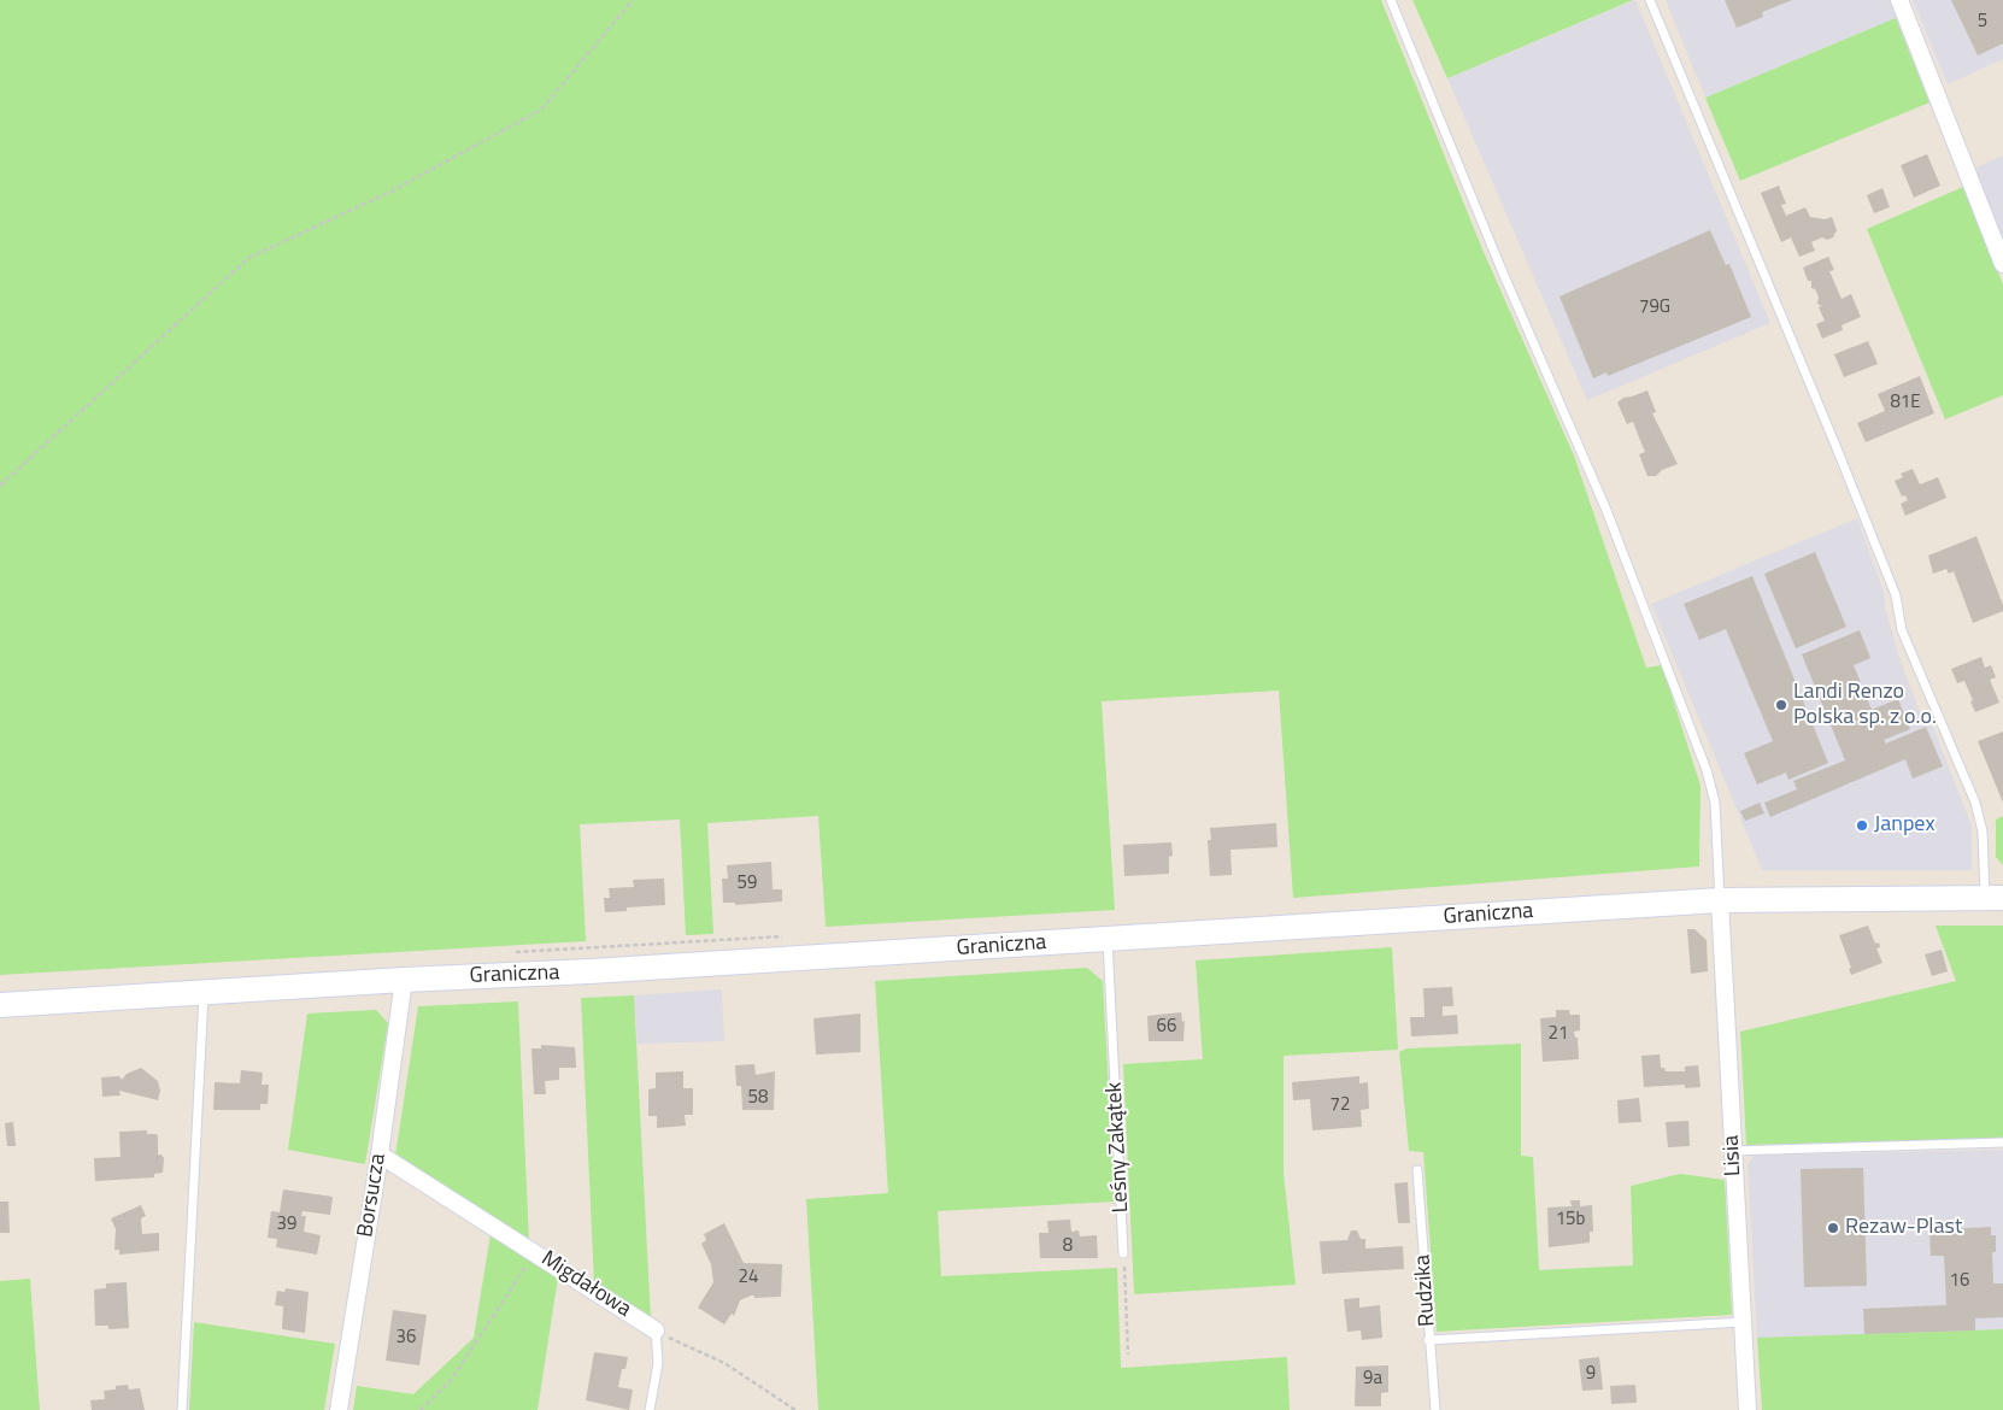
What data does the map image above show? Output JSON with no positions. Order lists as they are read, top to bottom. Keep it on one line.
{"streets":{"street":["Graniczna","Lisia","Borsucza","Migdałowa"],"lane":["Leśny Zakątek","Rudzika"]},"crossings":[["Graniczna","Leśny Zakątek"],["Graniczna","Lisia"],["Graniczna","Borsucza"],["Borsucza","Migdałowa"]],"places":["Landi Renzo Polska sp. z o.o.","Janpex","Rezaw-Plast"],"house_numbers":["5","79G","81E","59","66","21","58","72","15b","39","8","24","16","36","9","9a"]}
